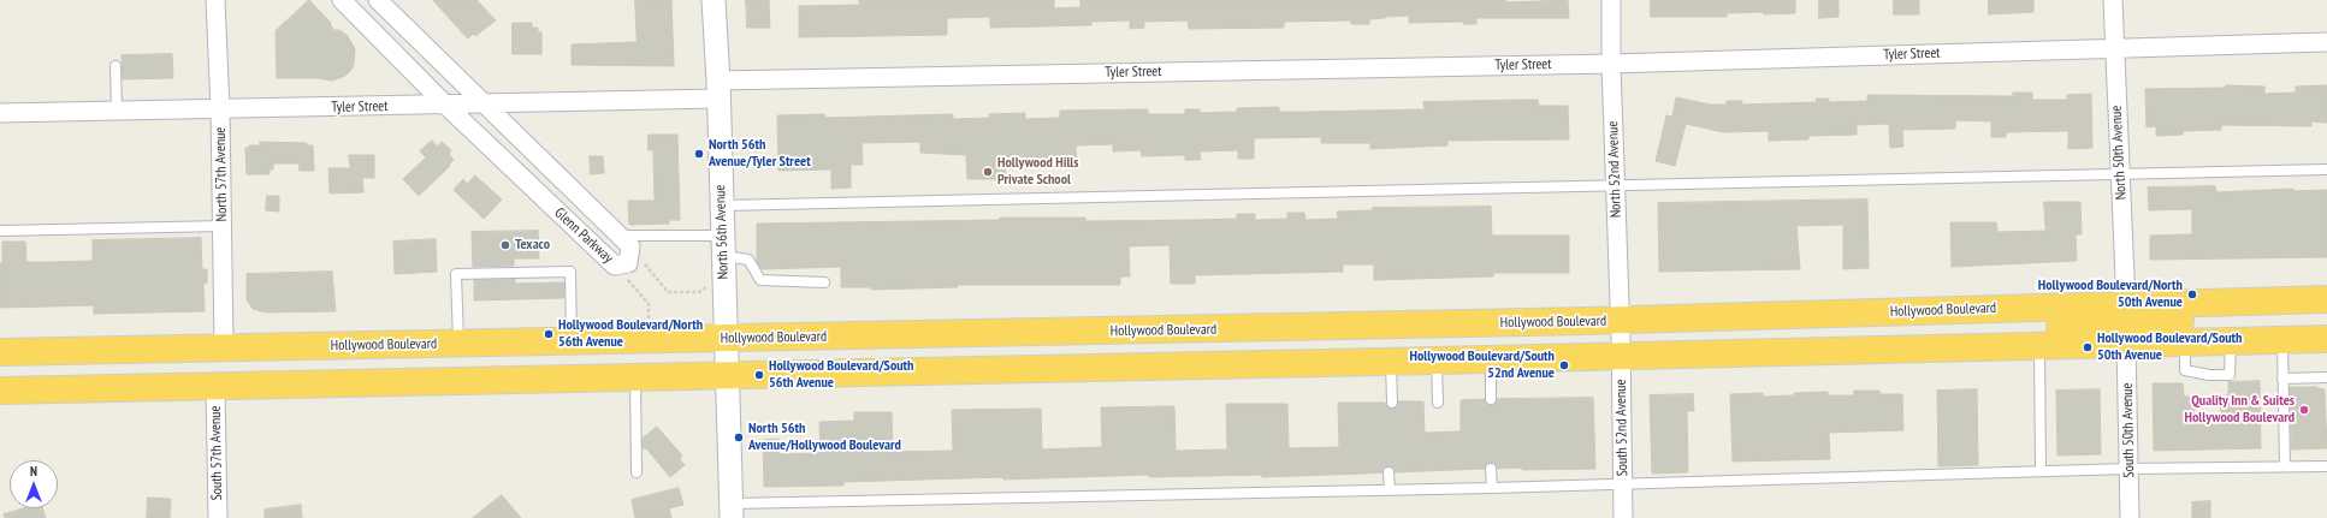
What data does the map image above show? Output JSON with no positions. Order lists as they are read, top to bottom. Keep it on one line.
{"streets":{"highway":["Hollywood Boulevard"],"street":["Tyler Street","North 50th Avenue","North 52nd Avenue","North 57th Avenue","North 56th Avenue","Glenn Parkway","South 52nd Avenue","South 50th Avenue","South 57th Avenue"]},"crossings":[["Tyler Street","North 50th Avenue"],["Tyler Street","North 52nd Avenue"],["Tyler Street","North 57th Avenue"],["Tyler Street","North 56th Avenue"],["Tyler Street","Glenn Parkway"],["North 50th Avenue","Hollywood Boulevard"],["North 52nd Avenue","Hollywood Boulevard"],["North 52nd Avenue","South 52nd Avenue"],["North 57th Avenue","Hollywood Boulevard"],["North 56th Avenue","Hollywood Boulevard"],["Hollywood Boulevard","South 52nd Avenue"],["Hollywood Boulevard","South 50th Avenue"],["Hollywood Boulevard","South 57th Avenue"]],"places":["North 56th Avenue/Tyler Street","Hollywood Hills Private School","Texaco","Hollywood Boulevard/North 50th Avenue","Hollywood Boulevard/North 56th Avenue","Hollywood Boulevard/South 50th Avenue","Hollywood Boulevard/South 52nd Avenue","Hollywood Boulevard/South 56th Avenue","Quality Inn & Suites Hollywood Boulevard","North 56th Avenue/Hollywood Boulevard"],"north":"top"}
